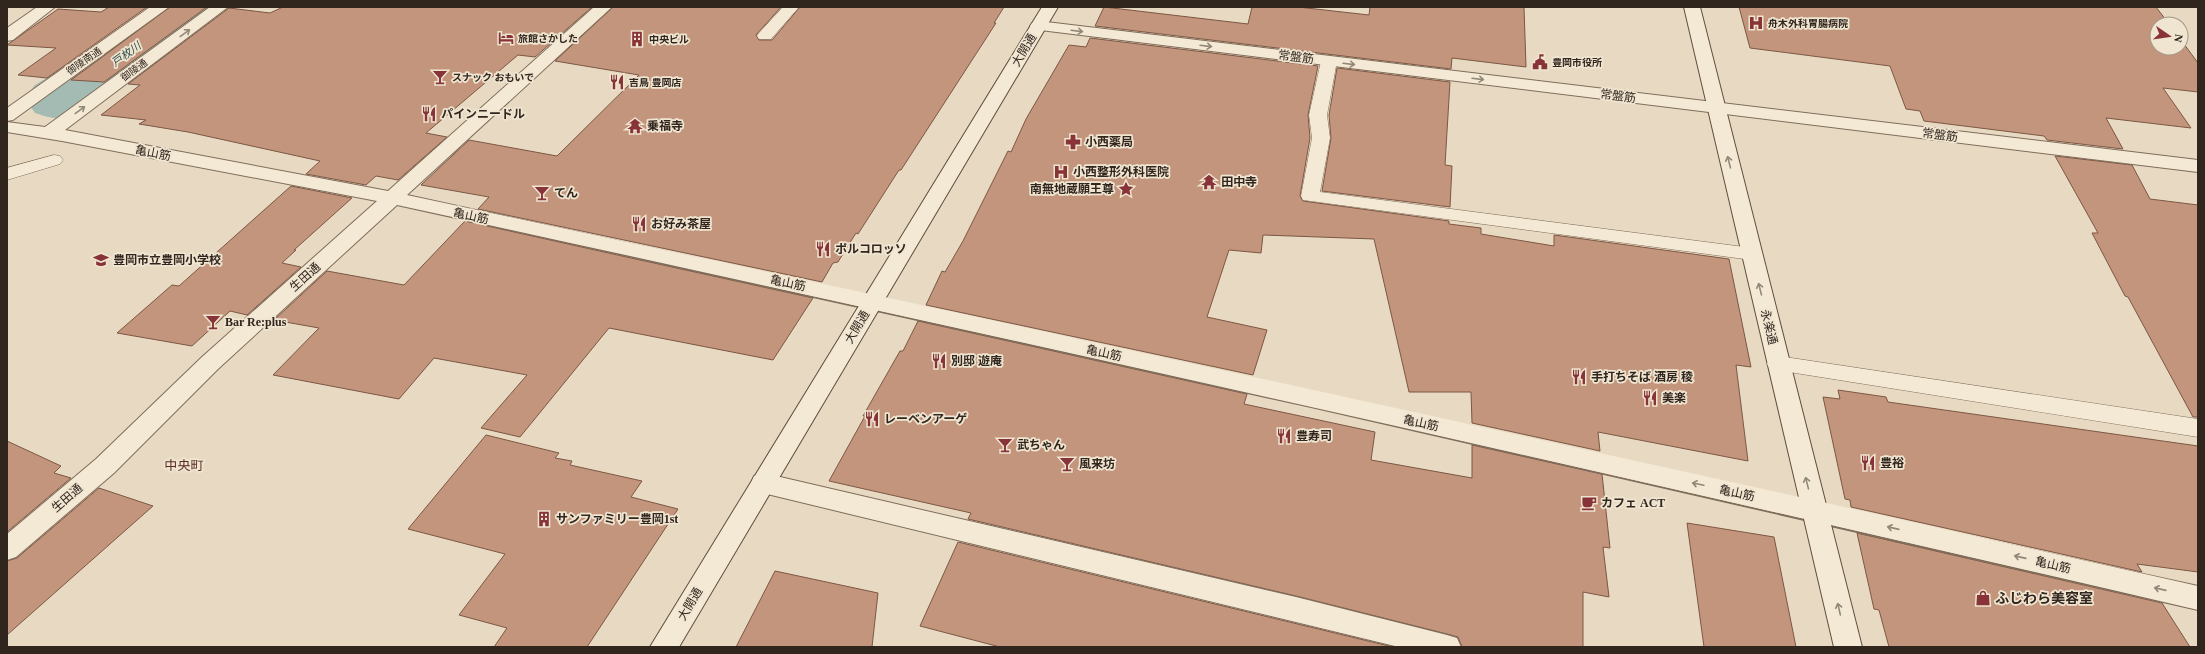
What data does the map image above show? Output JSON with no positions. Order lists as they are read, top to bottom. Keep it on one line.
{"streets":{"street":["大開通","常盤筋","御陵南通","御陵通","亀山筋","生田通","永楽通"]},"crossings":[["大開通","常盤筋"],["大開通","亀山筋"],["常盤筋","永楽通"],["御陵通","亀山筋"],["亀山筋","生田通"],["亀山筋","永楽通"]],"one_way":["常盤筋","御陵通","亀山筋","永楽通"],"districts":["中央町"],"water":["戸枚川"],"places":{"hospital":["舟木外科胃腸病院","小西整形外科医院"],"hotel":["旅館さかした"],"building":["中央ビル","サンファミリー豊岡1st"],"public building":["豊岡市役所"],"bar":["スナック おもいで","てん","Bar Re:plus","武ちゃん","風来坊"],"restaurant":["吉鳥 豊岡店","パインニードル","お好み茶屋","ポルコロッソ","別邸 遊庵","手打ちそば 酒房 稜","美楽","レーベンアーゲ","豊寿司","豊裕"],"temple":["乗福寺","田中寺"],"pharmacy":["小西薬局"],"place":["南無地蔵願王尊"],"school or university":["豊岡市立豊岡小学校"],"cafe":["カフェ ACT"],"shop":["ふじわら美容室"]},"north":"right"}
